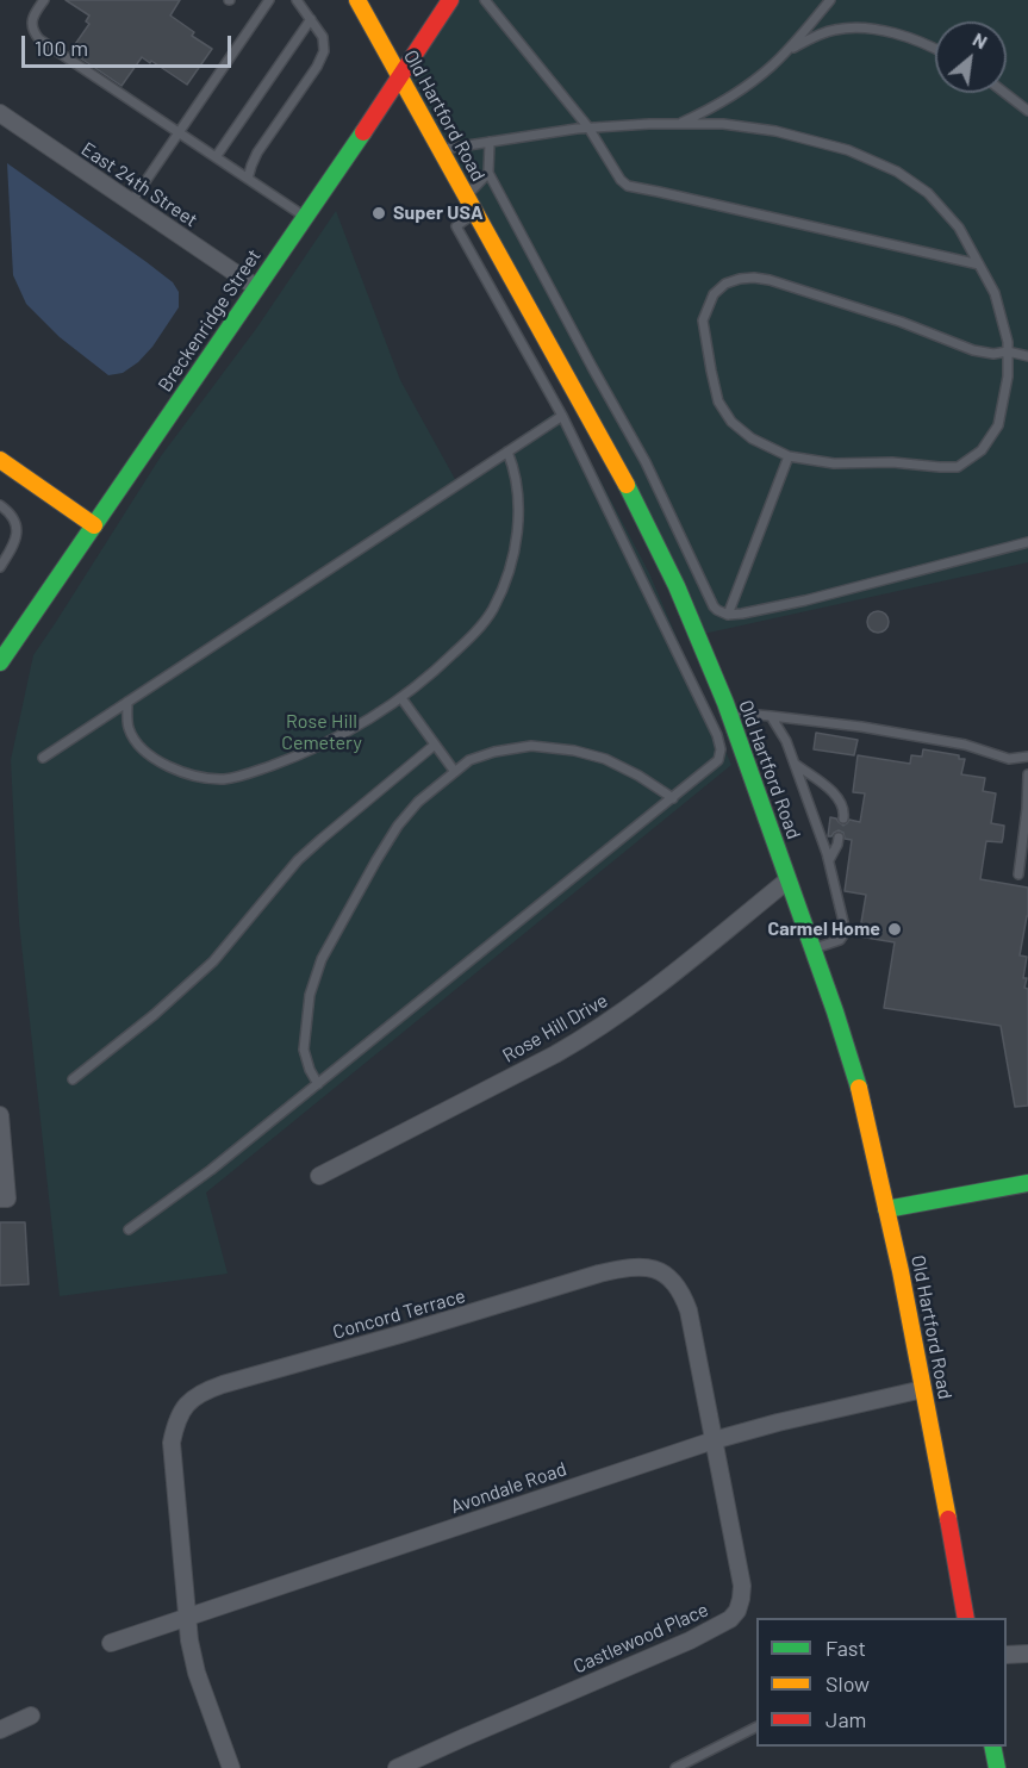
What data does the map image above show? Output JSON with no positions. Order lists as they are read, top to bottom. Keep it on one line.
{"streets":{"main road":["Old Hartford Road","Breckenridge Street"],"street":["East 24th Street","Rose Hill Drive","Concord Terrace","Avondale Road","Castlewood Place"]},"crossings":[["Old Hartford Road","Breckenridge Street"],["Old Hartford Road","Rose Hill Drive"],["Old Hartford Road","Avondale Road"],["East 24th Street","Breckenridge Street"],["Concord Terrace","Avondale Road"],["Concord Terrace","Castlewood Place"],["Avondale Road","Castlewood Place"]],"parks":["Rose Hill Cemetery"],"places":["Super USA","Carmel Home"],"legend":["Fast","Slow","Jam"],"scale_bar":"100 m","north":"top right"}
